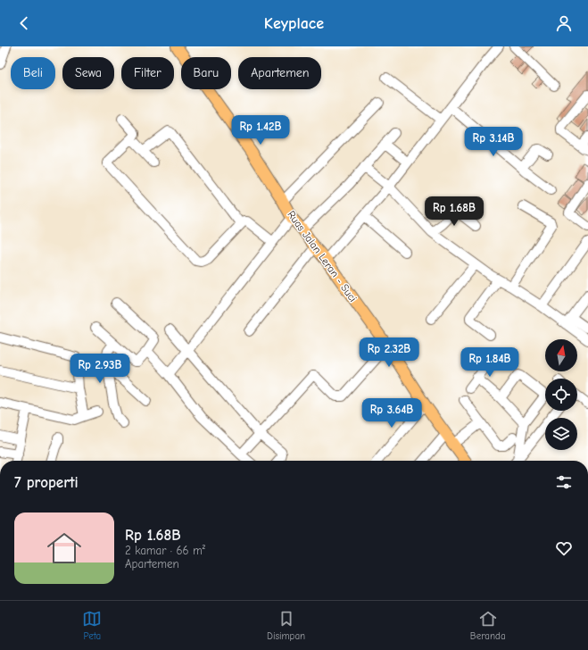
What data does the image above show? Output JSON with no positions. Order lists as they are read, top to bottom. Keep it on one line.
{"streets":{"main road":["Ruas Jalan Leran - Suci"]},"north":"top","page":{"header":"Keyplace","chip":["Beli","Sewa","Filter","Baru","Apartemen"],"price":["Rp 1.42B","Rp 3.14B","Rp 1.68B","Rp 2.32B","Rp 1.84B","Rp 2.93B","Rp 3.64B"],"heading":"7 properti","list":[{"name":"Rp 1.68B","note":"2 kamar · 66 m² · Apartemen"}],"tabs":["Peta","Disimpan","Beranda"]}}
